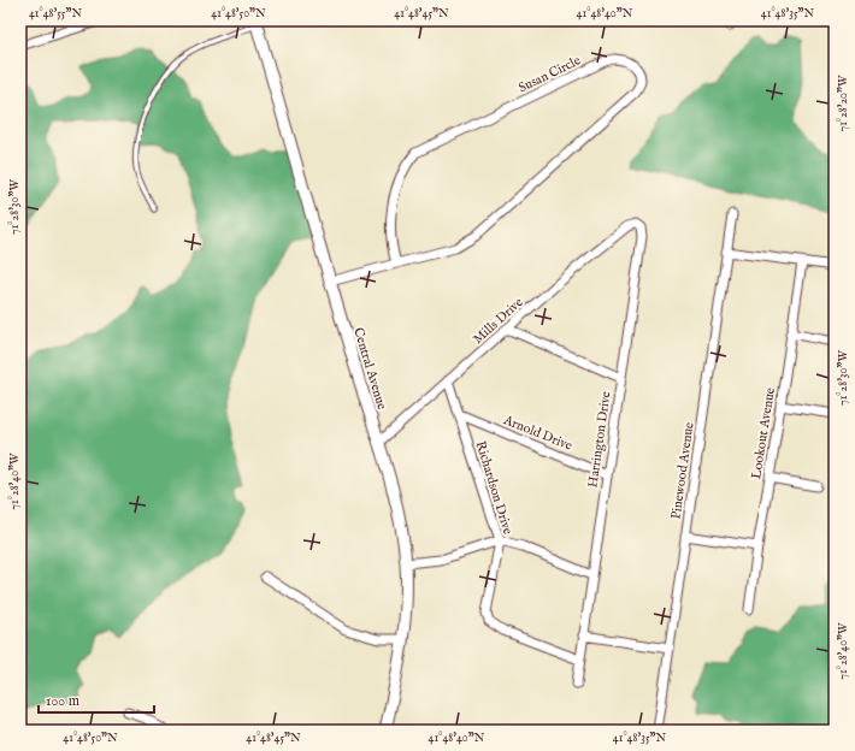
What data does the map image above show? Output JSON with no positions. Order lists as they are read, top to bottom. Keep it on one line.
{"streets":{"main road":["Central Avenue"],"street":["Susan Circle","Mills Drive","Arnold Drive","Lookout Avenue","Harrington Drive","Pinewood Avenue","Richardson Drive"]},"crossings":[["Susan Circle","Central Avenue"],["Mills Drive","Central Avenue"],["Mills Drive","Harrington Drive"],["Mills Drive","Richardson Drive"],["Arnold Drive","Harrington Drive"],["Arnold Drive","Richardson Drive"],["Harrington Drive","Richardson Drive"]],"scale_bar":"100 m","coordinates":["41°48'55\"N","41°48'50\"N","41°48'45\"N","41°48'40\"N","41°48'35\"N","71°28'20\"W","71°28'30\"W","71°28'40\"W"]}
